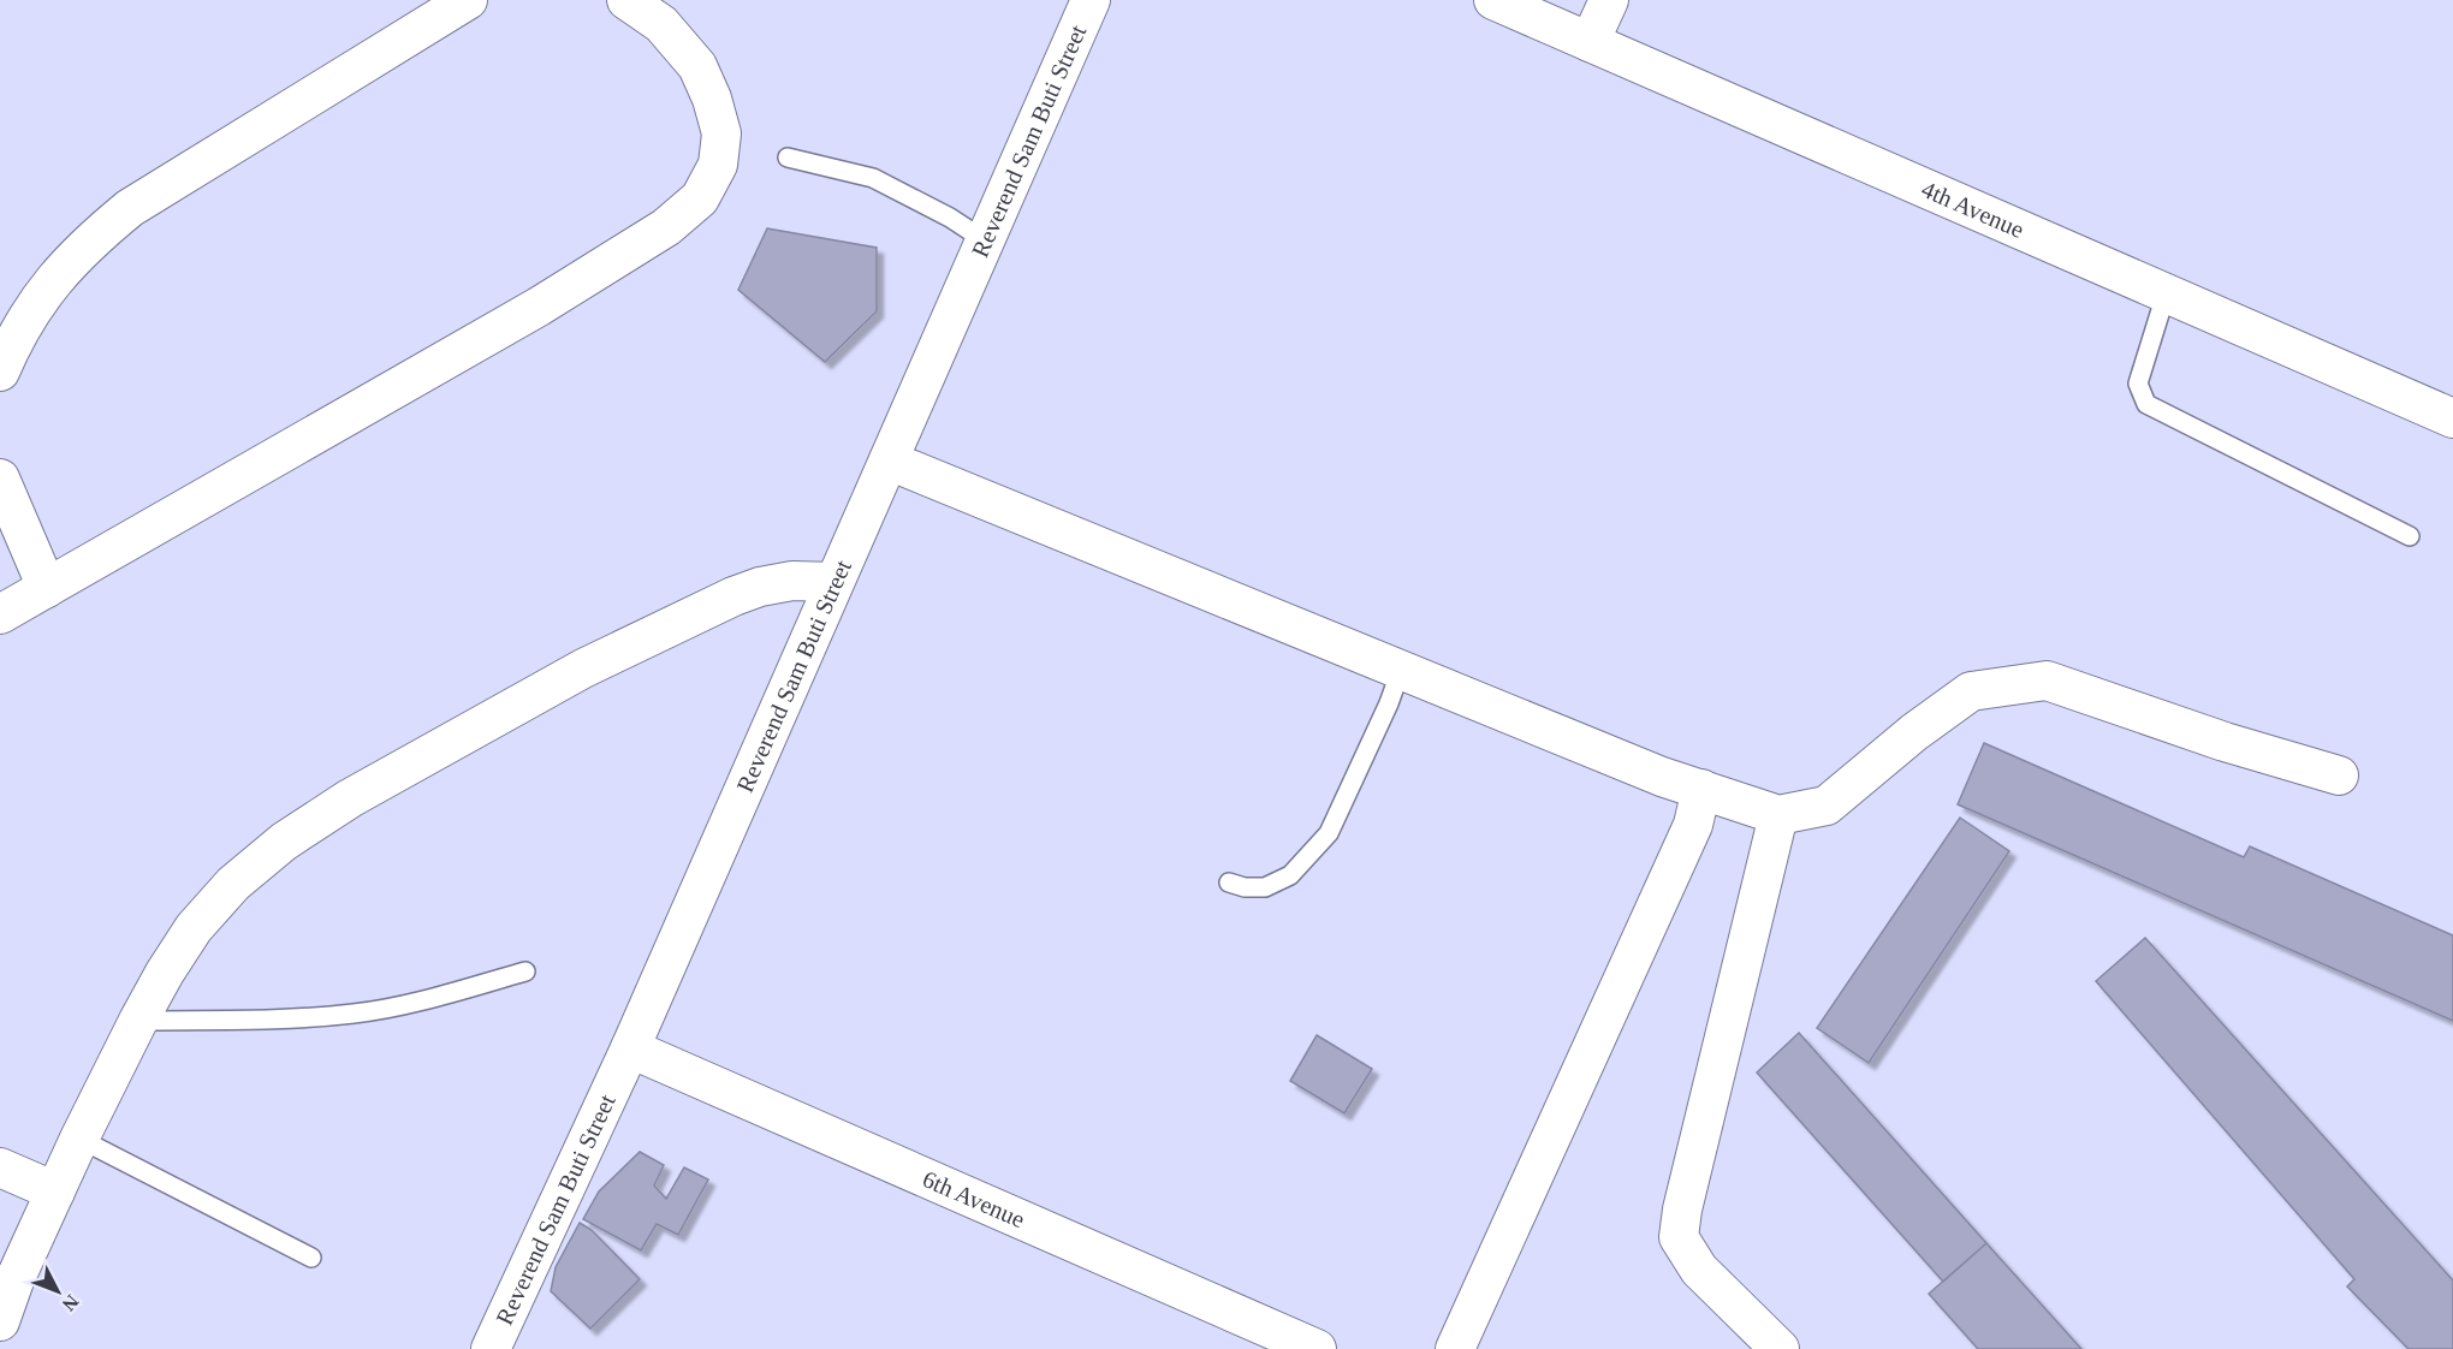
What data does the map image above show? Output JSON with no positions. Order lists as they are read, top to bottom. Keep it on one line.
{"streets":{"street":["Reverend Sam Buti Street","4th Avenue","6th Avenue"]},"crossings":[["Reverend Sam Buti Street","6th Avenue"]],"north":"bottom right"}
